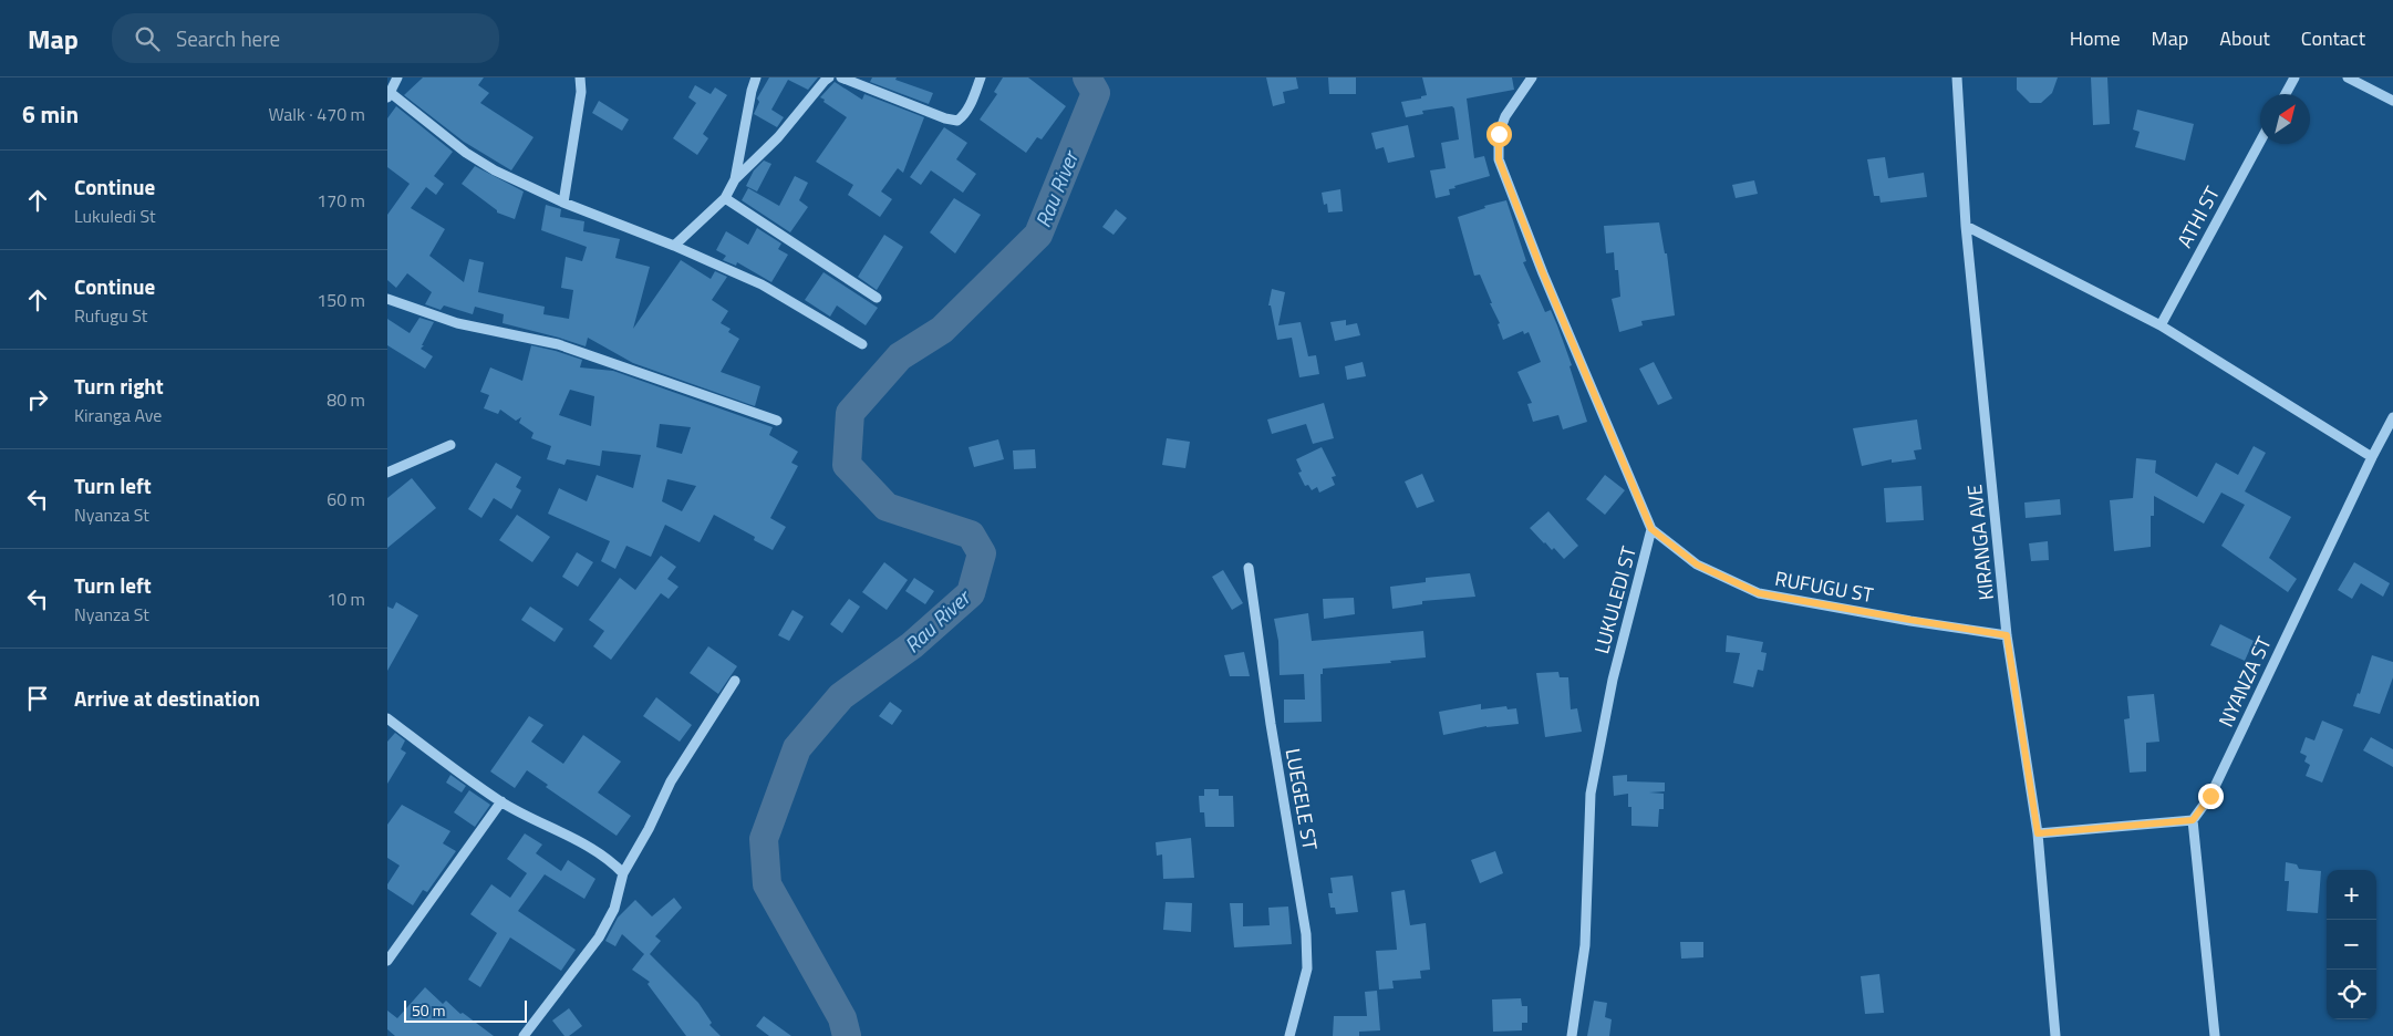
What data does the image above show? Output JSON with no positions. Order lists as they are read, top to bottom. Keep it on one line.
{"streets":{"street":["ATHI ST","KIRANGA AVE","RUFUGU ST","LUKULEDI ST","NYANZA ST","LUEGELE ST"]},"crossings":[["KIRANGA AVE","RUFUGU ST"],["RUFUGU ST","LUKULEDI ST"]],"water":["Rau River"],"scale_bar":"50 m","north":"top right","page":{"header":"Map","search":"Search here","nav":["Home","Map","About","Contact"],"heading":["6 min","Walk · 470 m"],"list":[["Continue","Lukuledi St","170 m"],["Continue","Rufugu St","150 m"],["Turn right","Kiranga Ave","80 m"],["Turn left","Nyanza St","60 m"],["Turn left","Nyanza St","10 m"],"Arrive at destination"],"map_buttons":["+","−"],"scale":"50 m"}}
